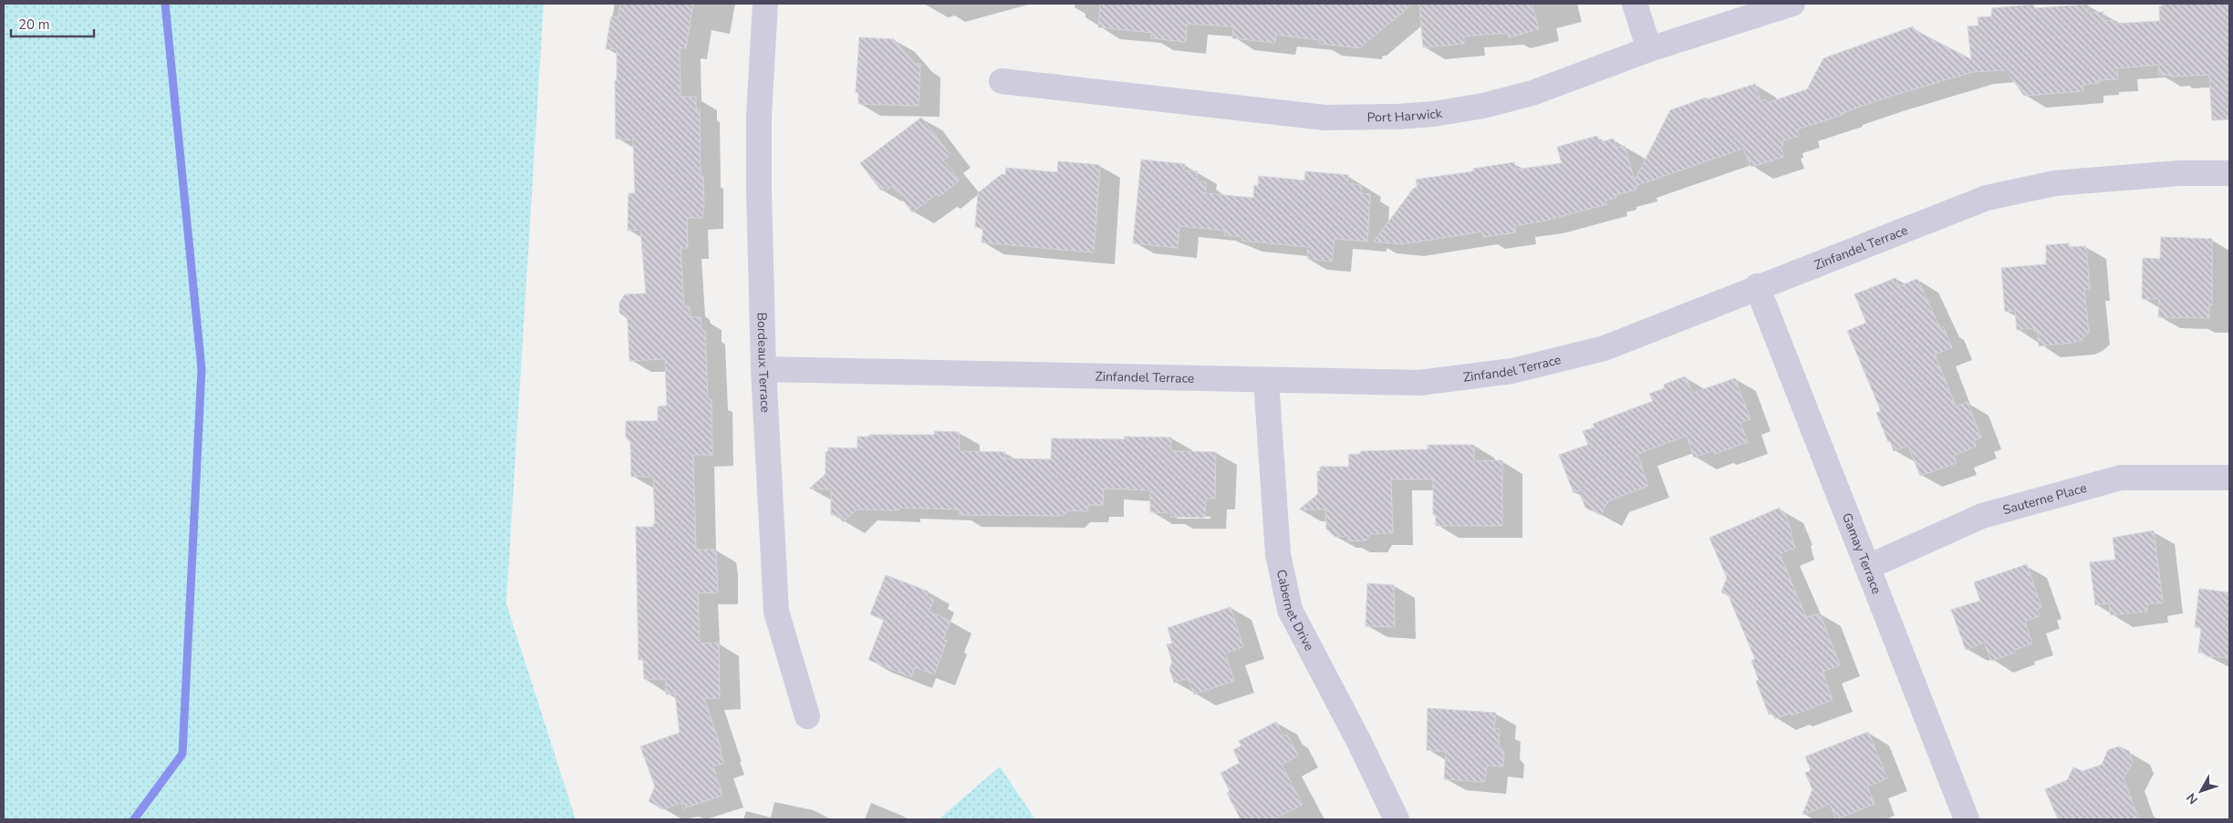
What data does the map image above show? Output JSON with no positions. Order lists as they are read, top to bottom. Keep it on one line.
{"streets":{"street":["Port Harwick","Zinfandel Terrace","Bordeaux Terrace","Sauterne Place","Gamay Terrace","Cabernet Drive"]},"crossings":[["Zinfandel Terrace","Bordeaux Terrace"],["Zinfandel Terrace","Gamay Terrace"],["Zinfandel Terrace","Cabernet Drive"],["Sauterne Place","Gamay Terrace"]],"scale_bar":"20 m","north":"bottom left"}
